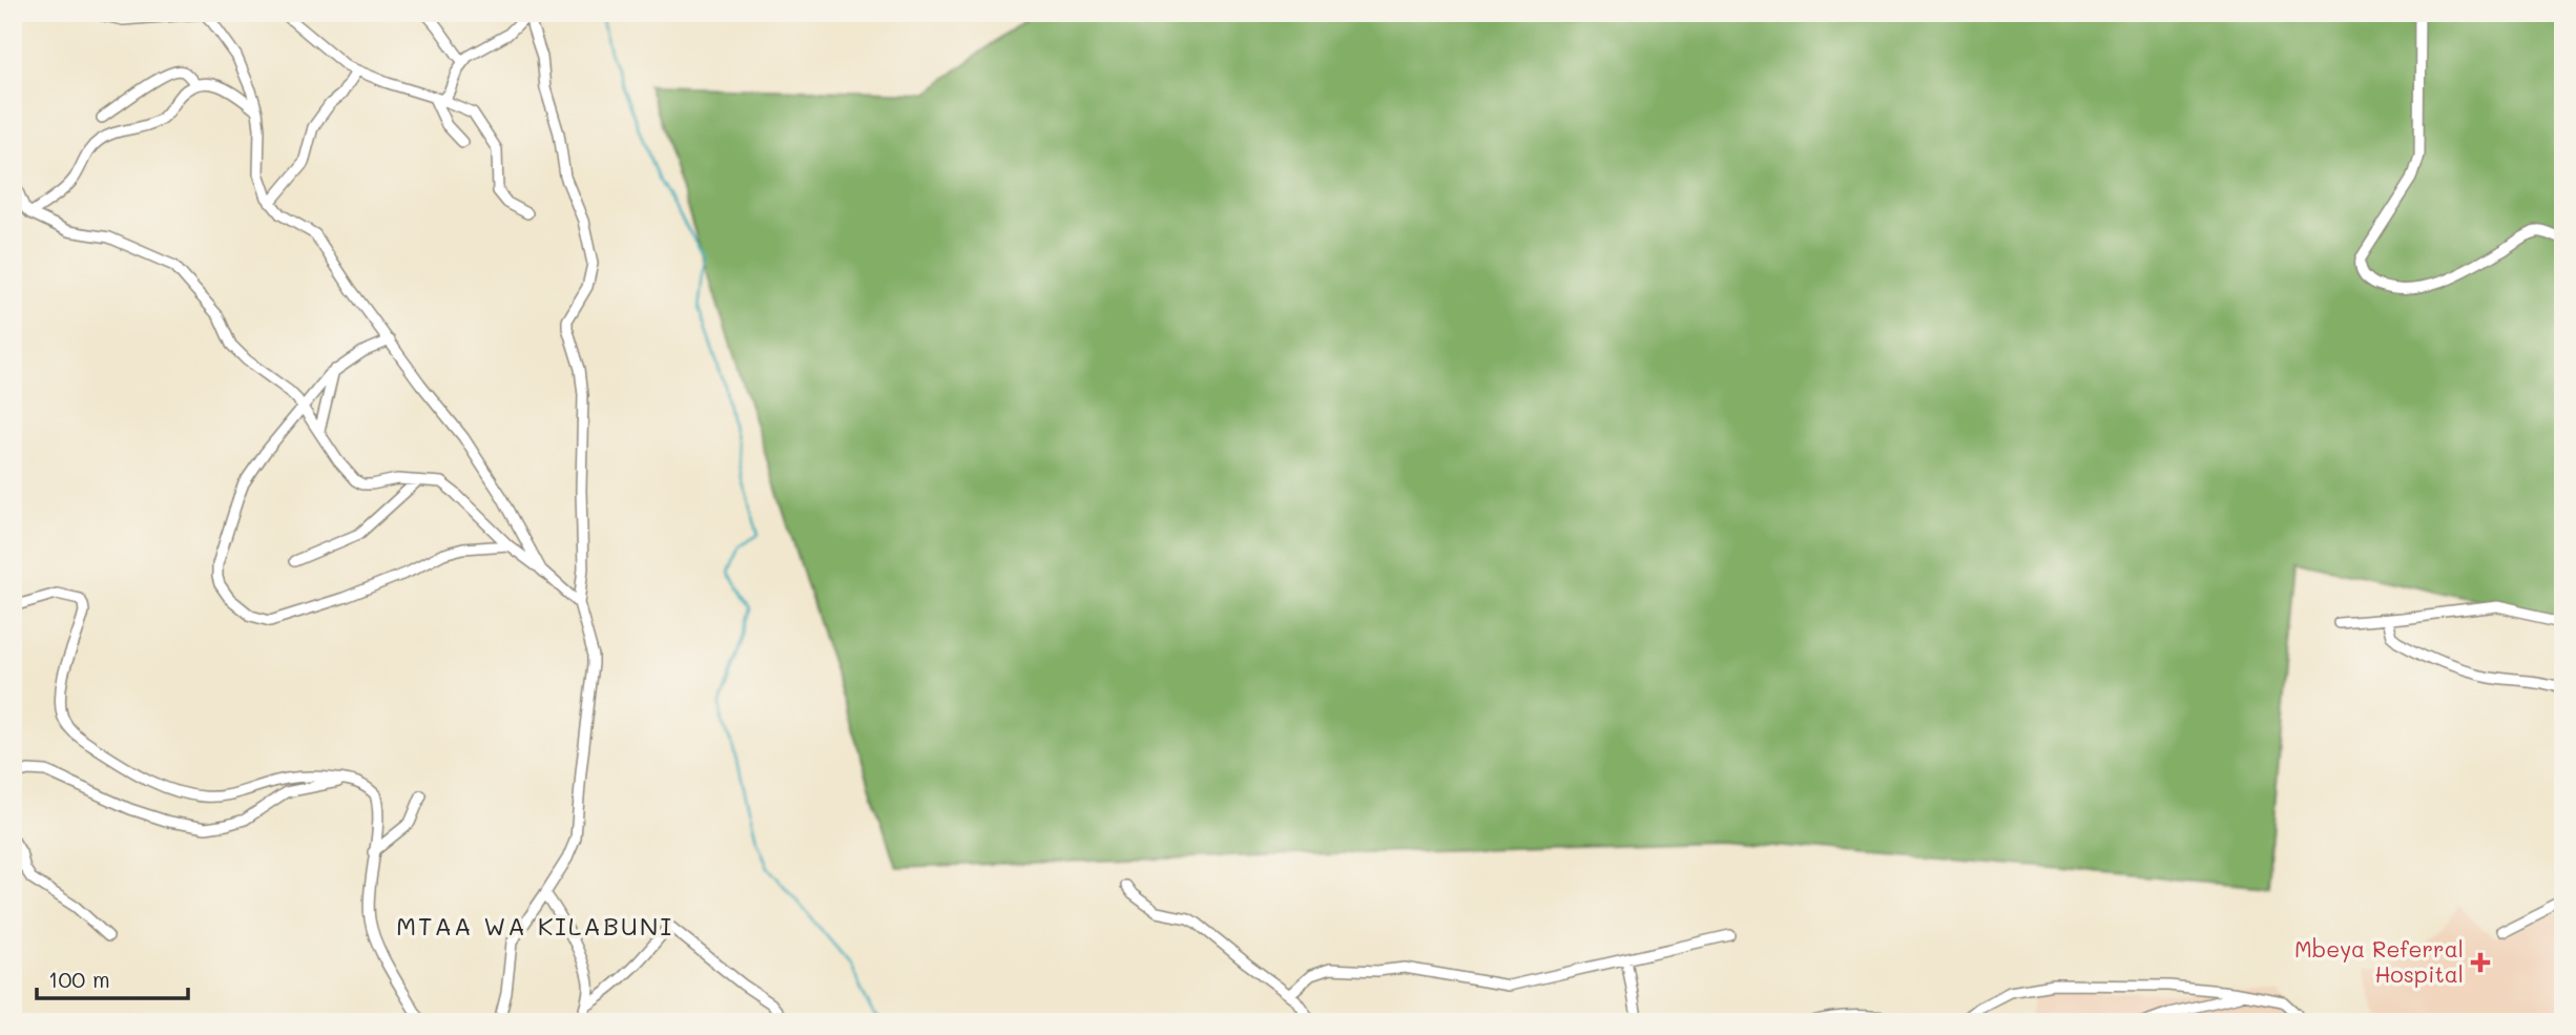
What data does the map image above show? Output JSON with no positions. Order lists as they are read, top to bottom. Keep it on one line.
{"districts":["MTAA WA KILABUNI"],"places":{"health":["Mbeya Referral Hospital"]},"scale_bar":"100 m"}
